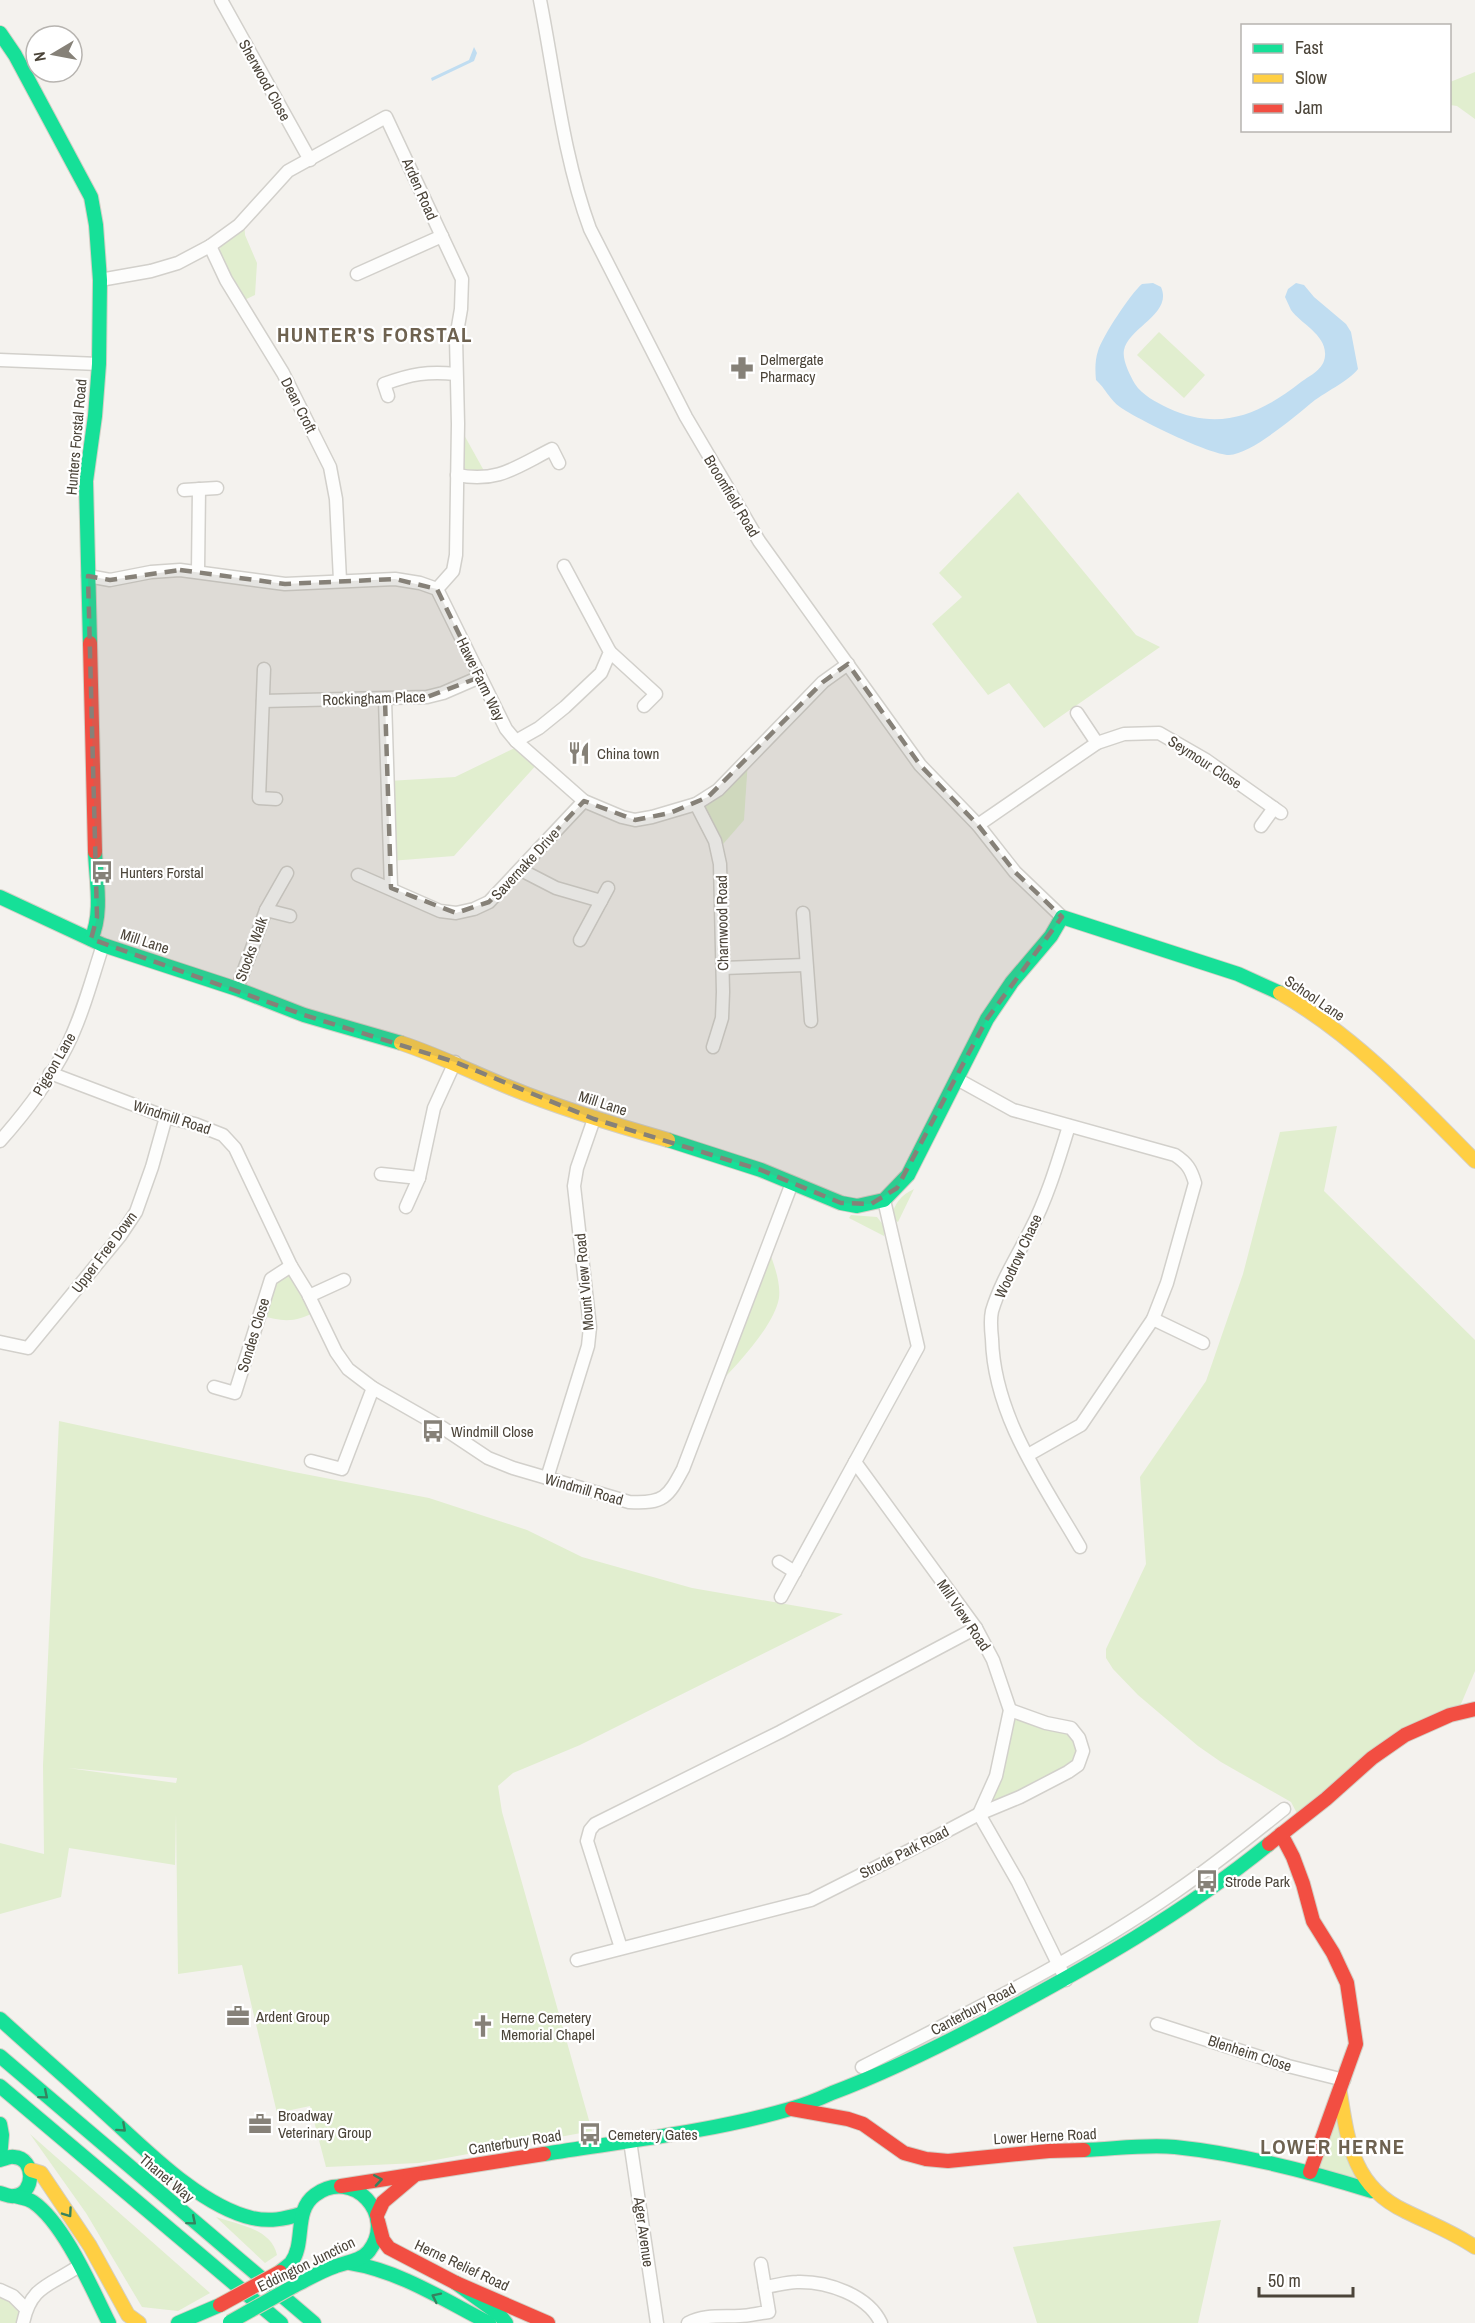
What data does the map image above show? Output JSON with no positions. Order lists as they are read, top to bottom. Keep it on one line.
{"streets":{"main road":["Hunters Forstal Road","Mill Lane","School Lane","Canterbury Road","Lower Herne Road","Thanet Way","Eddington Junction","Herne Relief Road"],"street":["Sherwood Close","Arden Road","Dean Croft","Broomfield Road","Hawe Farm Way","Rockingham Place","Seymour Close","Savernake Drive","Charnwood Road","Stocks Walk","Pigeon Lane","Windmill Road","Upper Free Down","Woodrow Chase","Mount View Road","Sondes Close","Mill View Road","Strode Park Road","Blenheim Close","Ager Avenue"]},"crossings":[["Sherwood Close","Arden Road"],["Arden Road","Dean Croft"],["Arden Road","Hunters Forstal Road"],["Arden Road","Hawe Farm Way"],["Hunters Forstal Road","Mill Lane"],["Hunters Forstal Road","Pigeon Lane"],["Broomfield Road","Hawe Farm Way"],["Broomfield Road","Seymour Close"],["Broomfield Road","School Lane"],["Hawe Farm Way","Rockingham Place"],["Hawe Farm Way","Savernake Drive"],["Hawe Farm Way","Charnwood Road"],["Mill Lane","Stocks Walk"],["Mill Lane","Pigeon Lane"],["Mill Lane","Windmill Road"],["Mill Lane","Mount View Road"],["Pigeon Lane","Windmill Road"],["Windmill Road","Upper Free Down"],["Windmill Road","Mount View Road"],["Windmill Road","Sondes Close"],["Mill View Road","Strode Park Road"],["Canterbury Road","Lower Herne Road"],["Canterbury Road","Ager Avenue"],["Canterbury Road","Eddington Junction"],["Canterbury Road","Herne Relief Road"],["Blenheim Close","Lower Herne Road"],["Eddington Junction","Herne Relief Road"]],"districts":["HUNTER'S FORSTAL","LOWER HERNE"],"places":{"pharmacy":["Delmergate Pharmacy"],"restaurant":["China town"],"bus stop":["Hunters Forstal","Windmill Close","Strode Park","Cemetery Gates"],"office":["Ardent Group","Broadway Veterinary Group"],"church":["Herne Cemetery Memorial Chapel"]},"legend":["Fast","Slow","Jam"],"scale_bar":"50 m","north":"left"}
